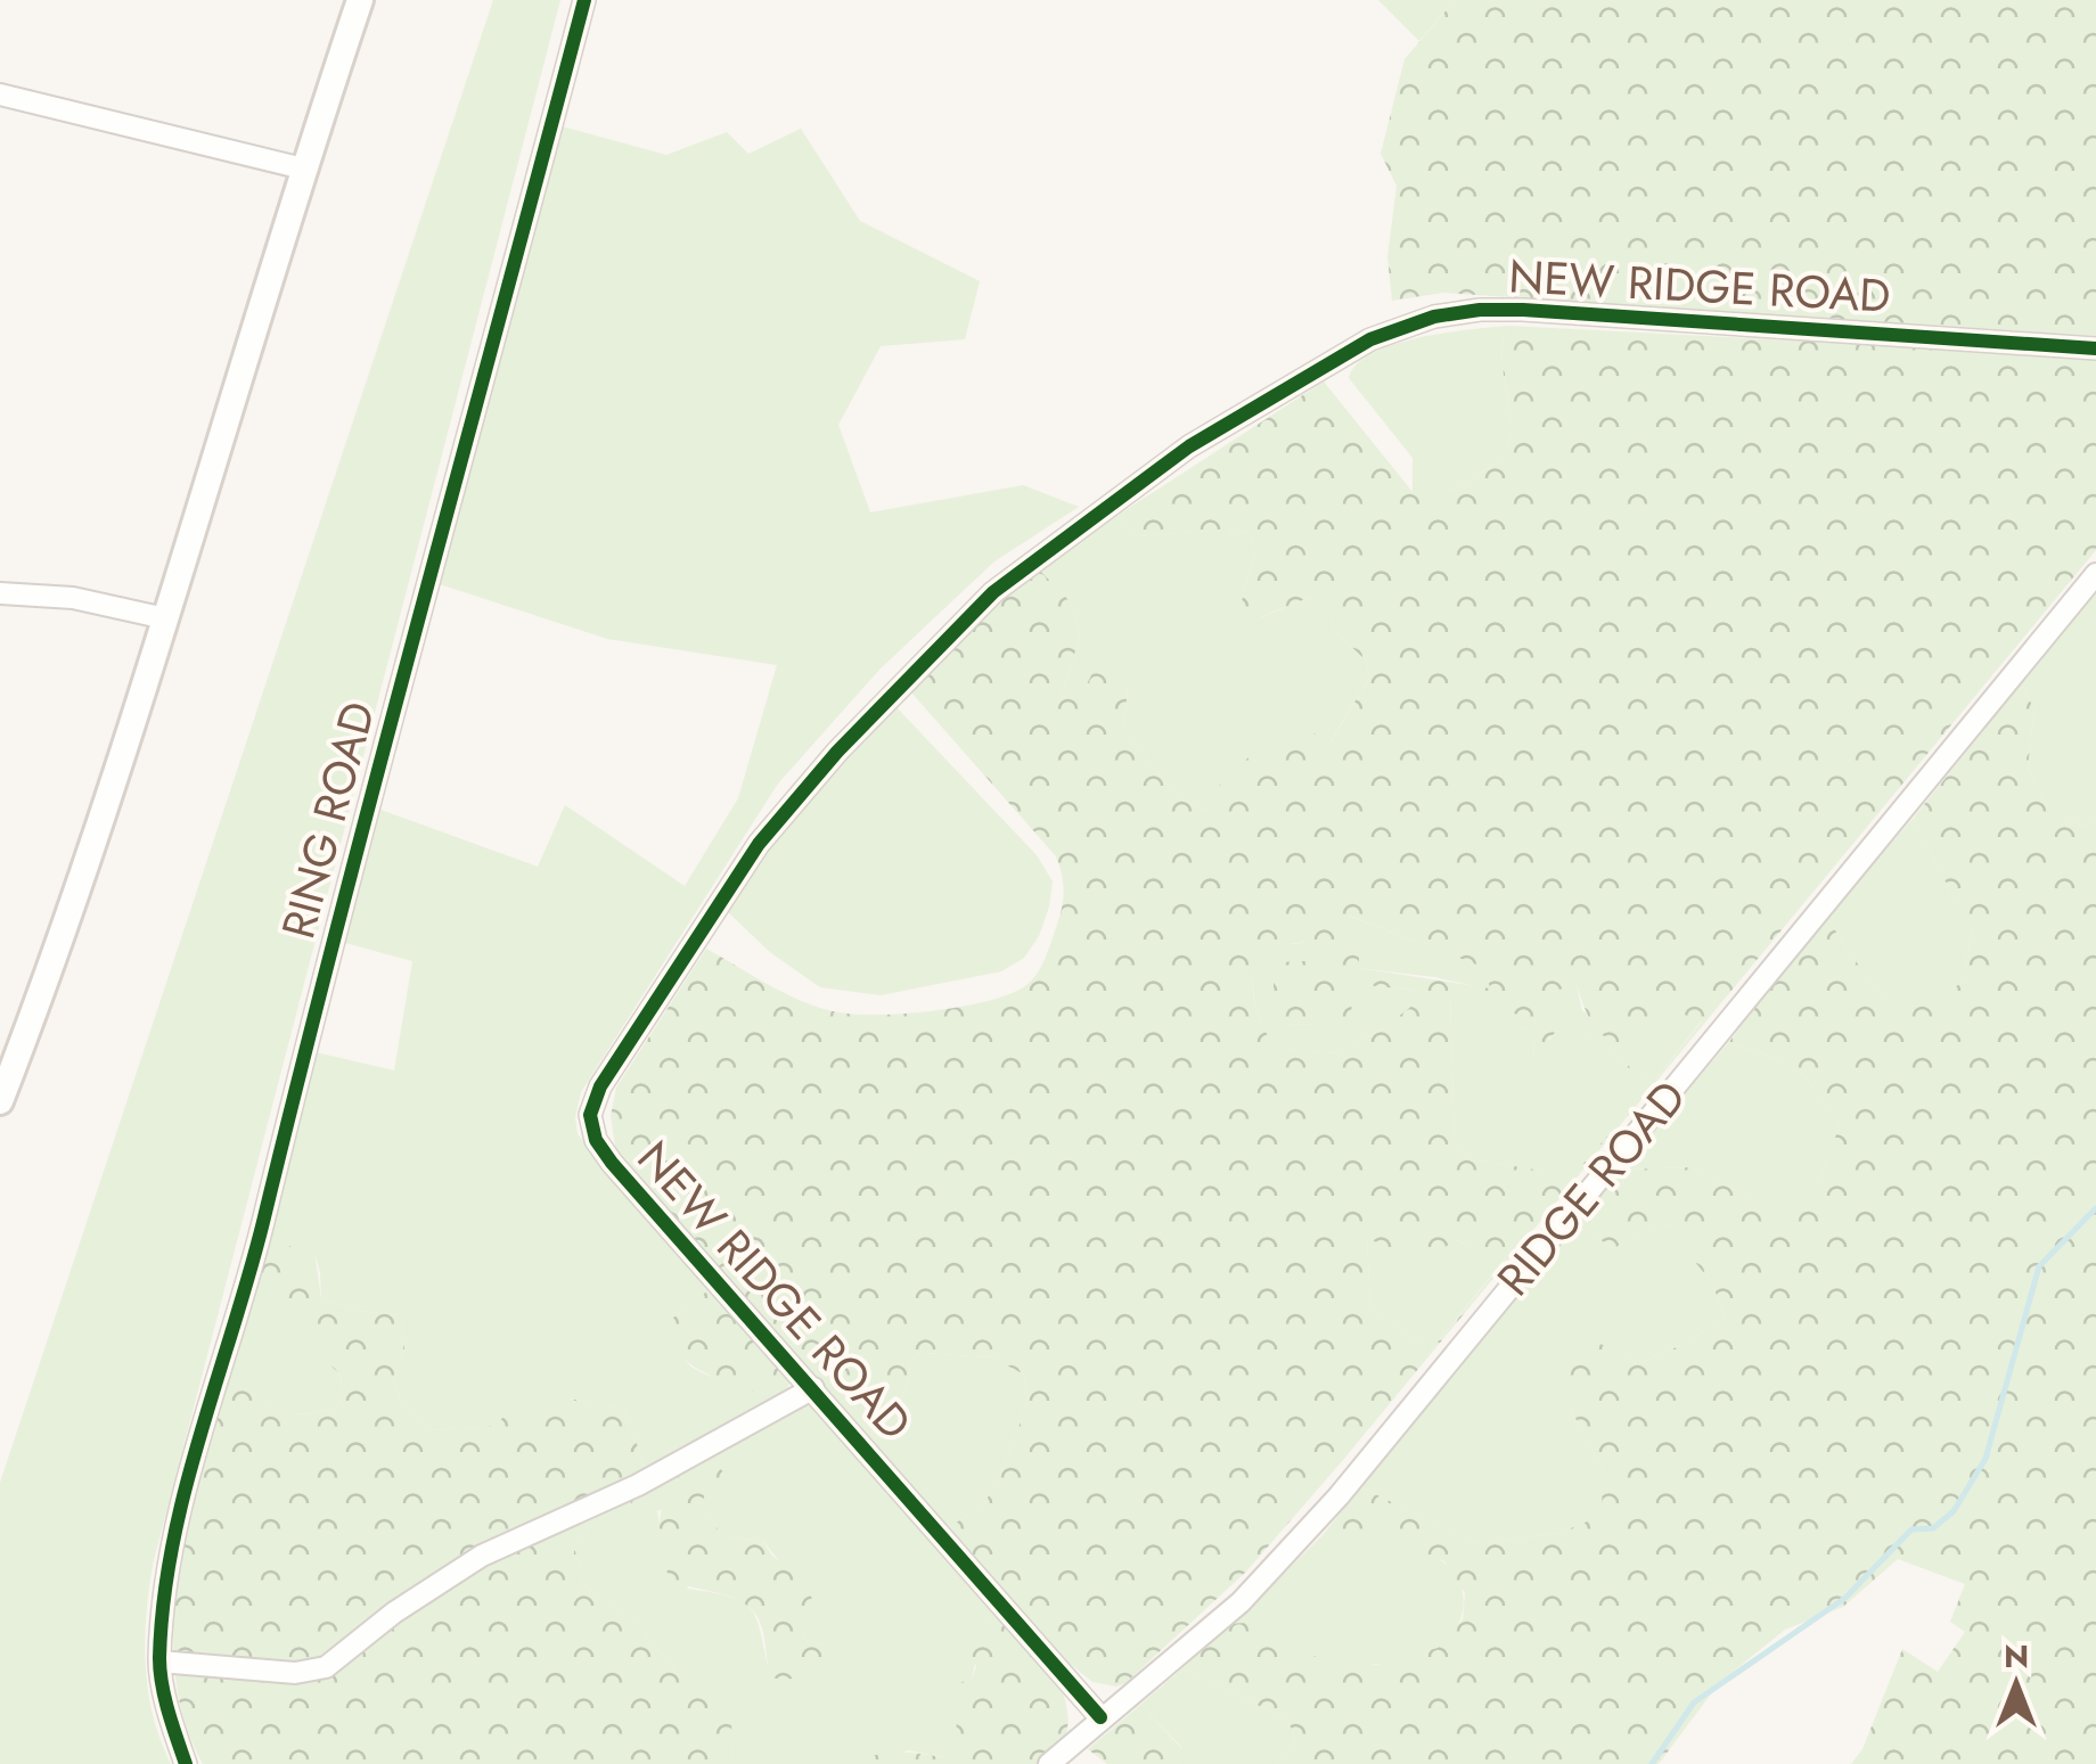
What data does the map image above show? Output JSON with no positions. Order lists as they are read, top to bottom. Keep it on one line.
{"streets":{"street":["NEW RIDGE ROAD","RING ROAD","RIDGE ROAD"]},"crossings":[["NEW RIDGE ROAD","RIDGE ROAD"]],"north":"top"}
